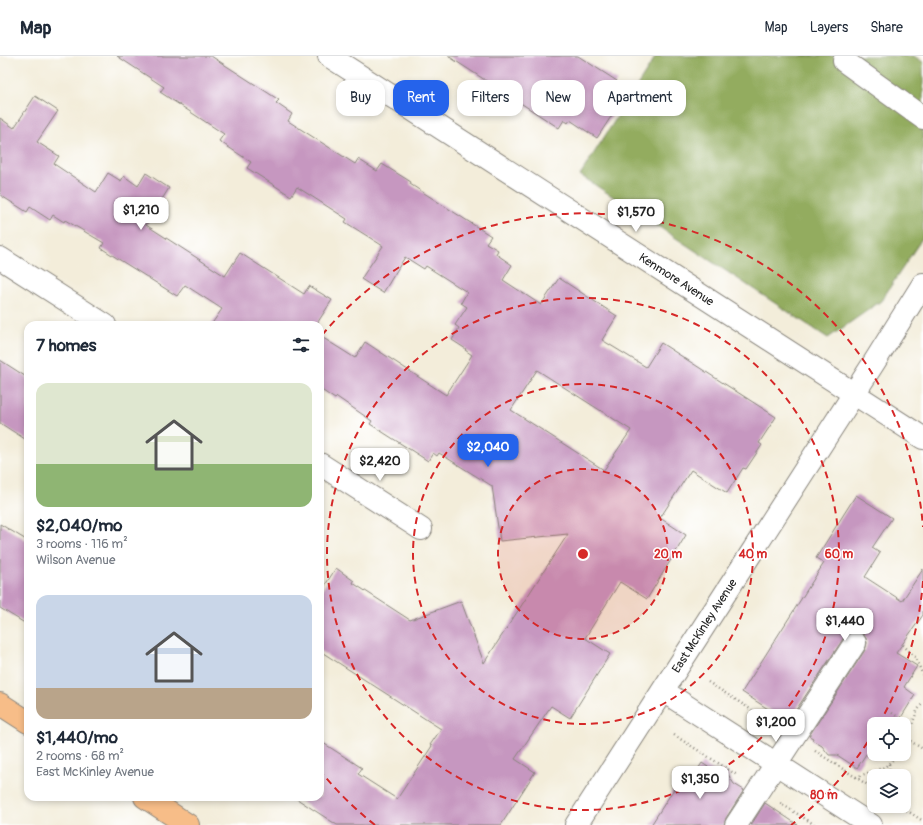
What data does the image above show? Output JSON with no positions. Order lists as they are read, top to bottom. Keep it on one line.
{"streets":{"street":["Kenmore Avenue","East McKinley Avenue"]},"crossings":[["Kenmore Avenue","East McKinley Avenue"]],"page":{"header":"Map","nav":["Map","Layers","Share"],"chip":["Buy","Rent","Filters","New","Apartment"],"price":["$1,210","$1,570","$2,040","$2,420","$1,440","$1,200","$1,350"],"heading":"7 homes","list":[{"name":"$2,040/mo","note":"3 rooms · 116 m² · Wilson Avenue"},{"name":"$1,440/mo","note":"2 rooms · 68 m² · East McKinley Avenue"}]},"rings":["20 m","40 m","60 m","80 m"]}
